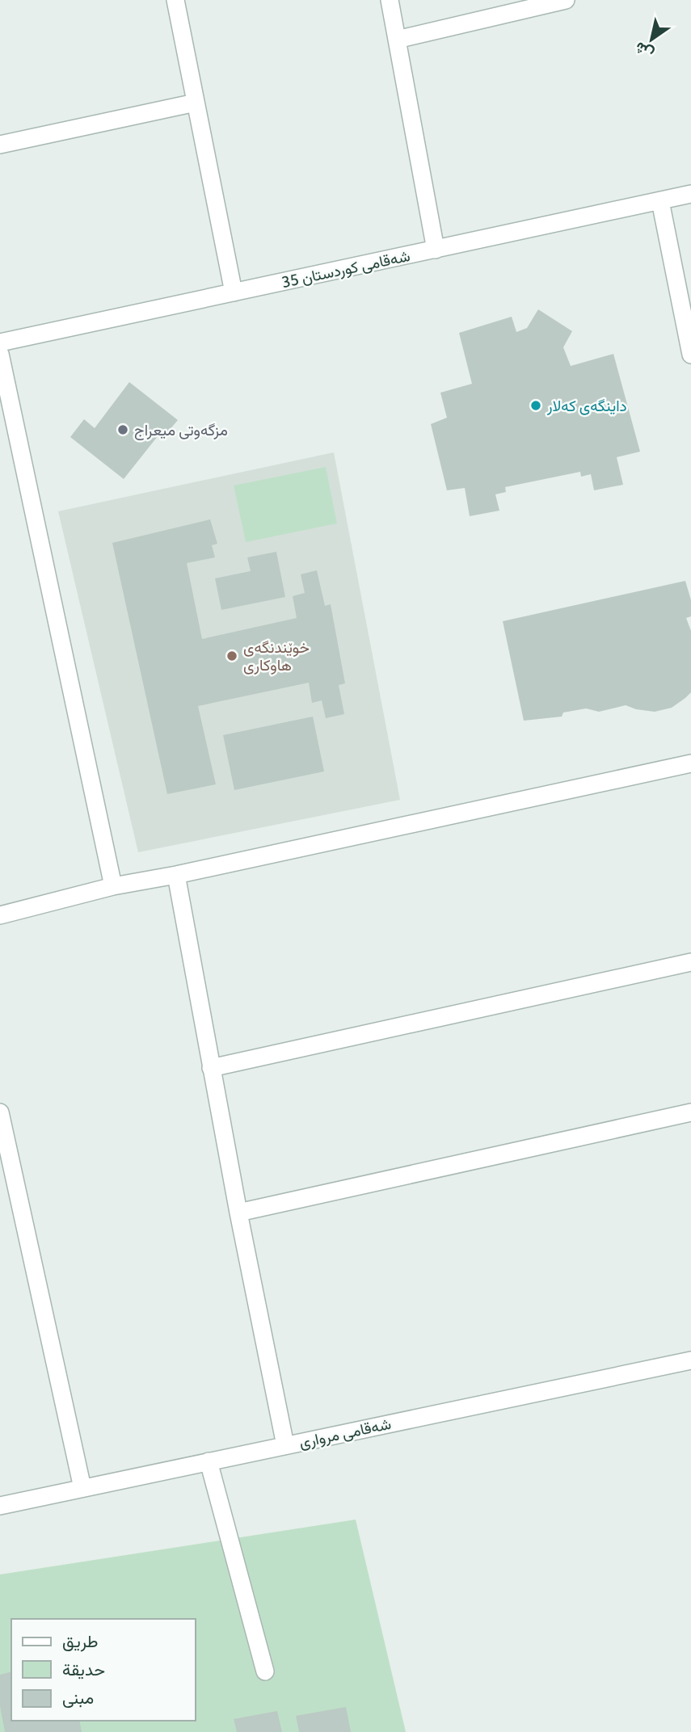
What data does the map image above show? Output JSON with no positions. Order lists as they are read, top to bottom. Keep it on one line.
{"streets":{"street":["شەقامی کوردستان 35","شەقامی مرواری"]},"places":["داینگەی کەلار","مزگەوتی میعراج","خوێندنگەی هاوکاری"],"legend":["طريق","حديقة","مبنى"],"north":"bottom left"}
